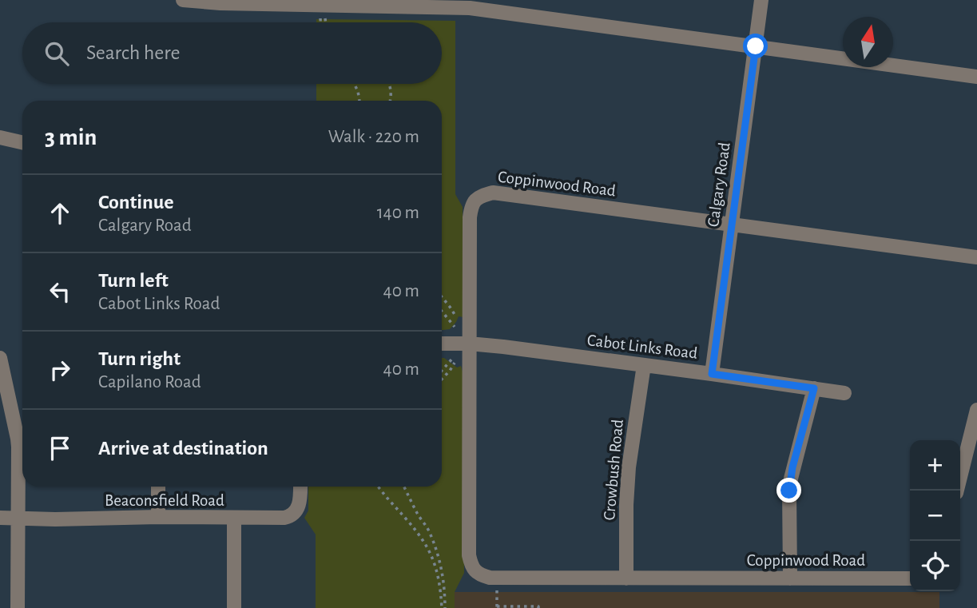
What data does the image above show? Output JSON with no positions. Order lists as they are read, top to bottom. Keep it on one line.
{"streets":{"street":["Coppinwood Road","Calgary Road","Cabot Links Road","Crowbush Road","Beaconsfield Road"]},"crossings":[["Coppinwood Road","Calgary Road"],["Coppinwood Road","Cabot Links Road"],["Coppinwood Road","Crowbush Road"],["Calgary Road","Cabot Links Road"],["Cabot Links Road","Crowbush Road"]],"north":"top","page":{"search":"Search here","heading":["3 min","Walk · 220 m"],"list":[["Continue","Calgary Road","140 m"],["Turn left","Cabot Links Road","40 m"],["Turn right","Capilano Road","40 m"],"Arrive at destination"],"map_buttons":["+","−"]}}
